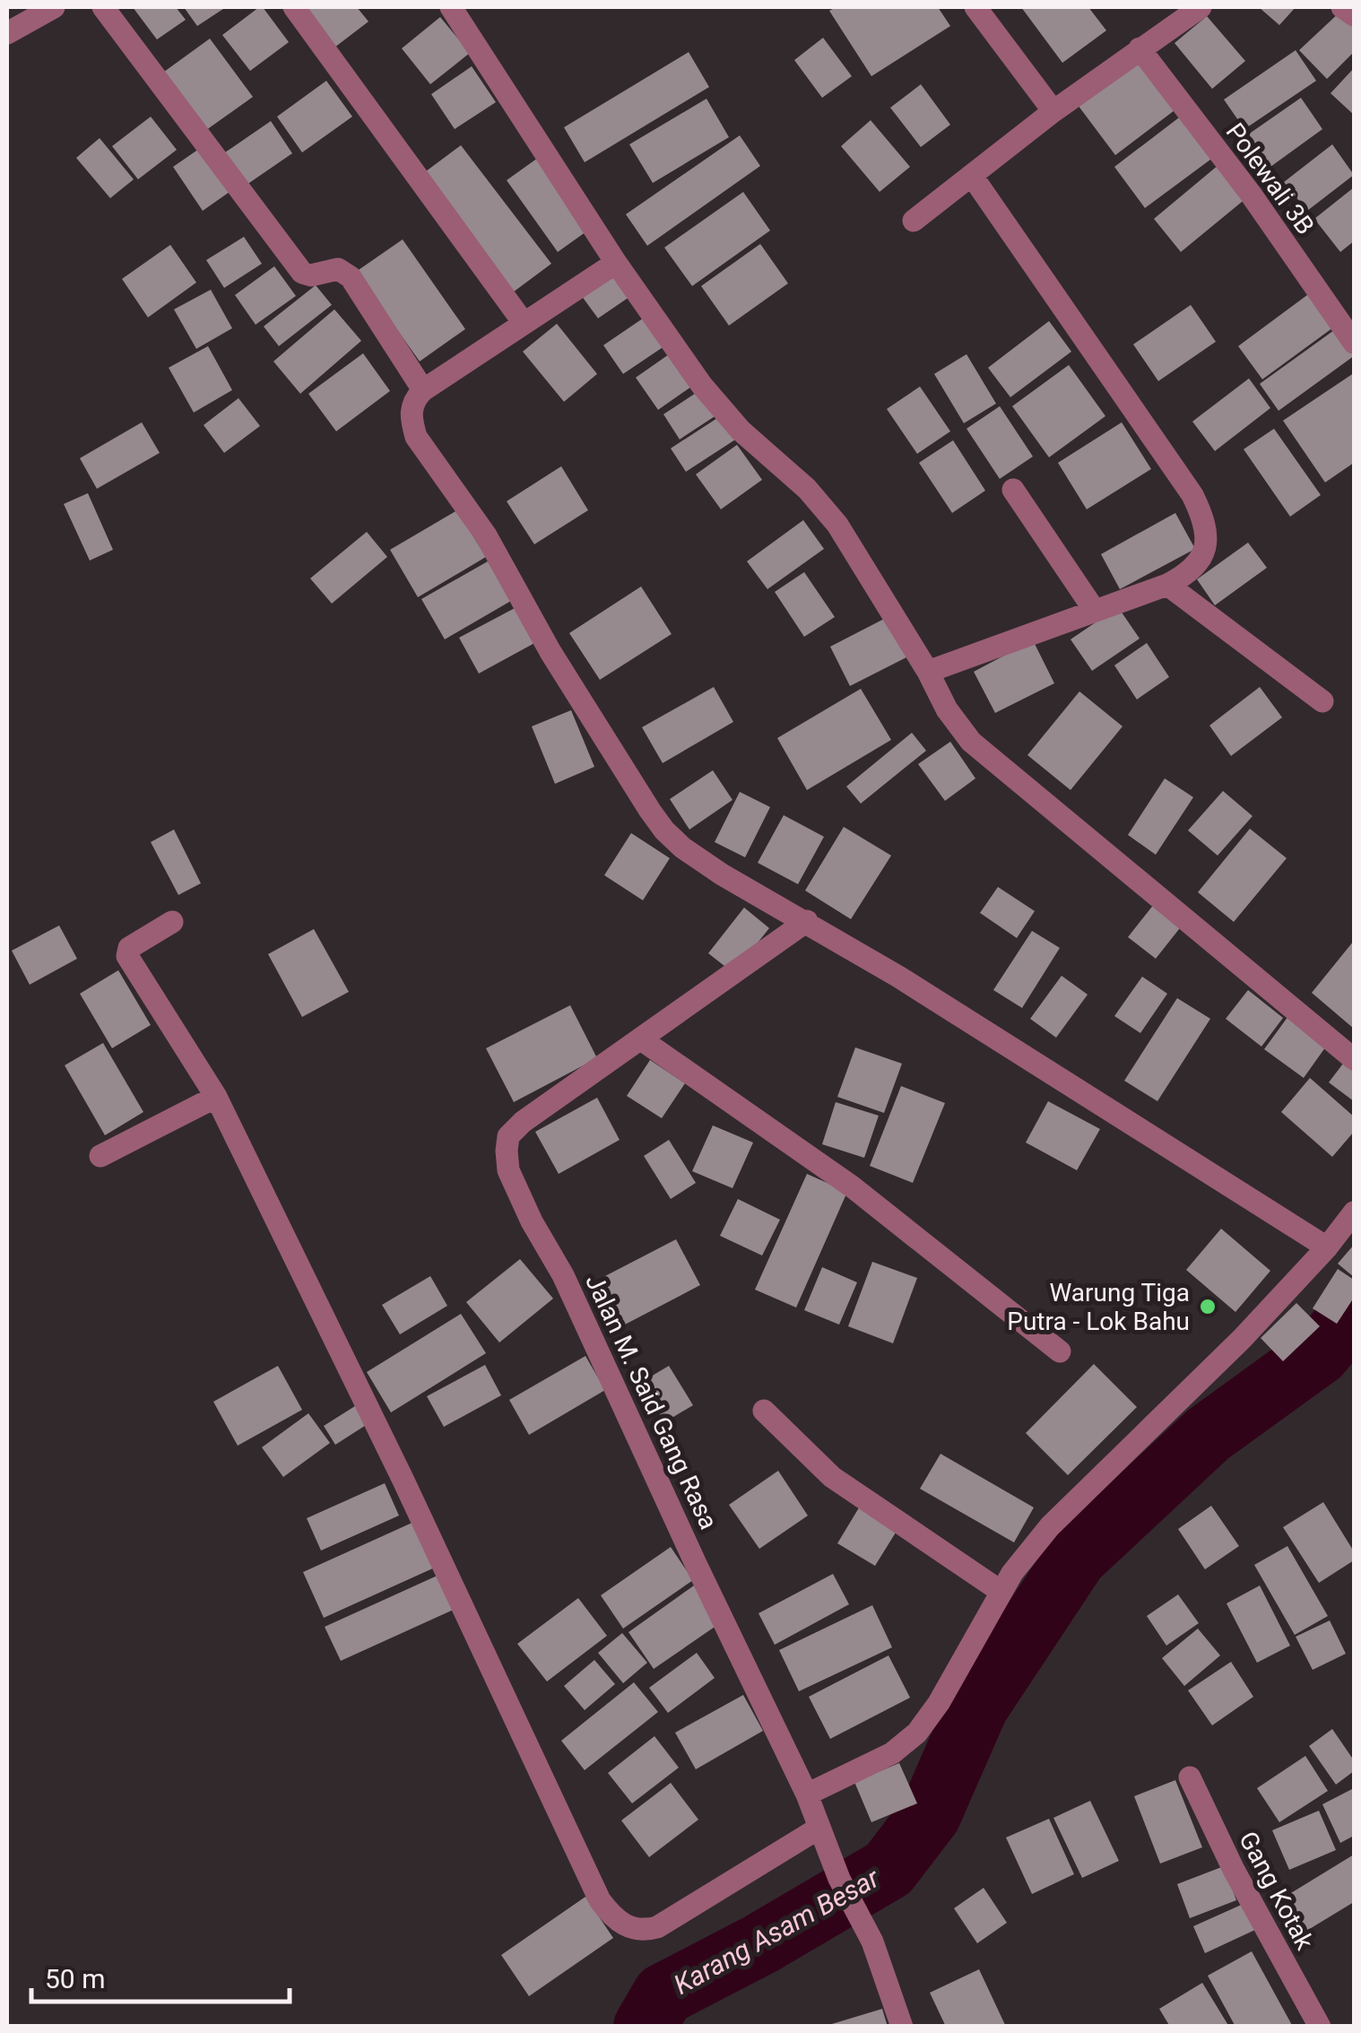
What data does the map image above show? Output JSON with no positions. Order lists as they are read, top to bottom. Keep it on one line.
{"streets":{"street":["Polewali 3B","Jalan M. Said Gang Rasa","Gang Kotak"]},"water":["Karang Asam Besar"],"places":["Warung Tiga Putra - Lok Bahu"],"scale_bar":"50 m"}
